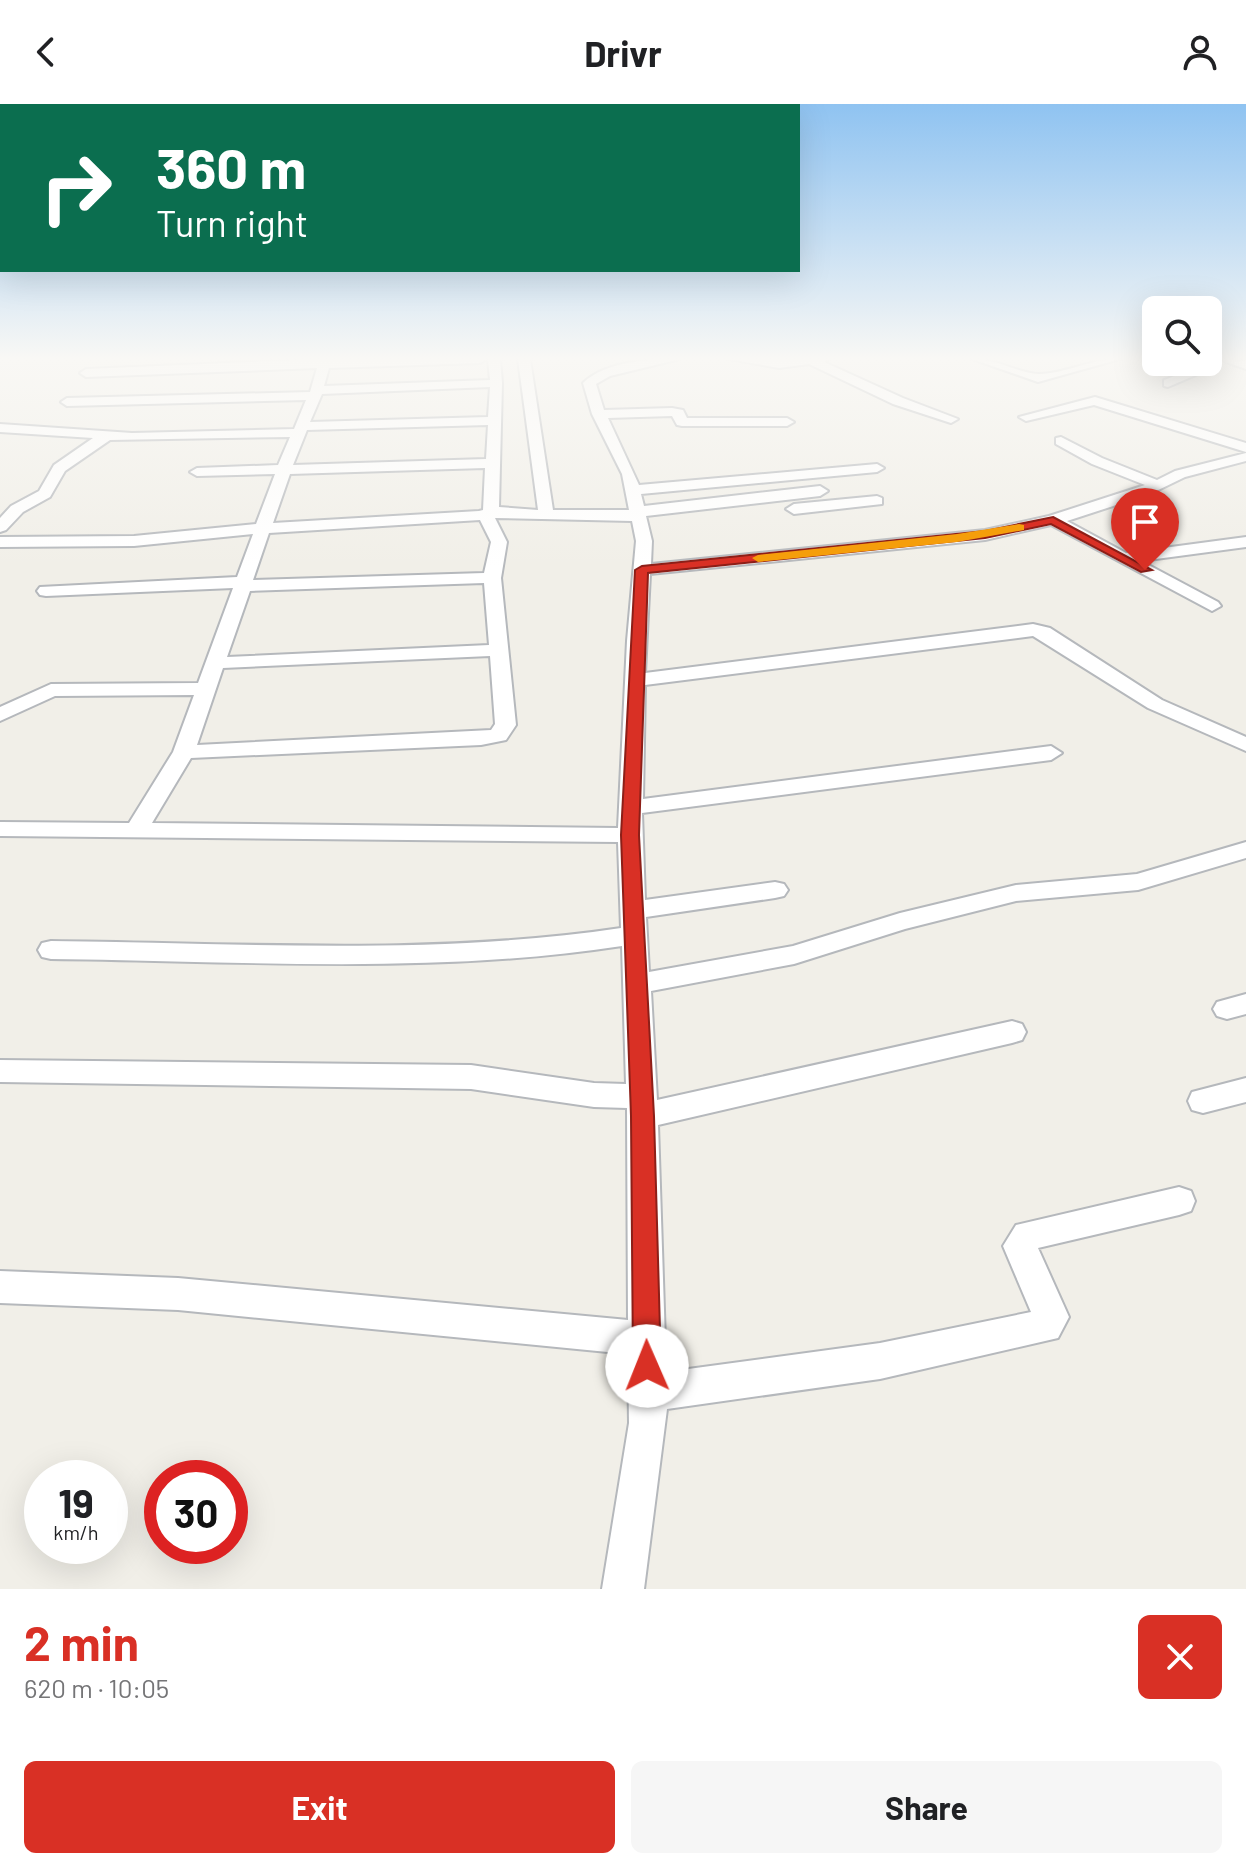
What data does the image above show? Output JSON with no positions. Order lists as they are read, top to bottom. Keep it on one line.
{"page":{"header":"Drivr","turn":["360 m","Turn right"],"speed":"19 km/h","limit":"30","heading":["2 min","620 m · 10:05"],"buttons":["Exit","Share"]}}
